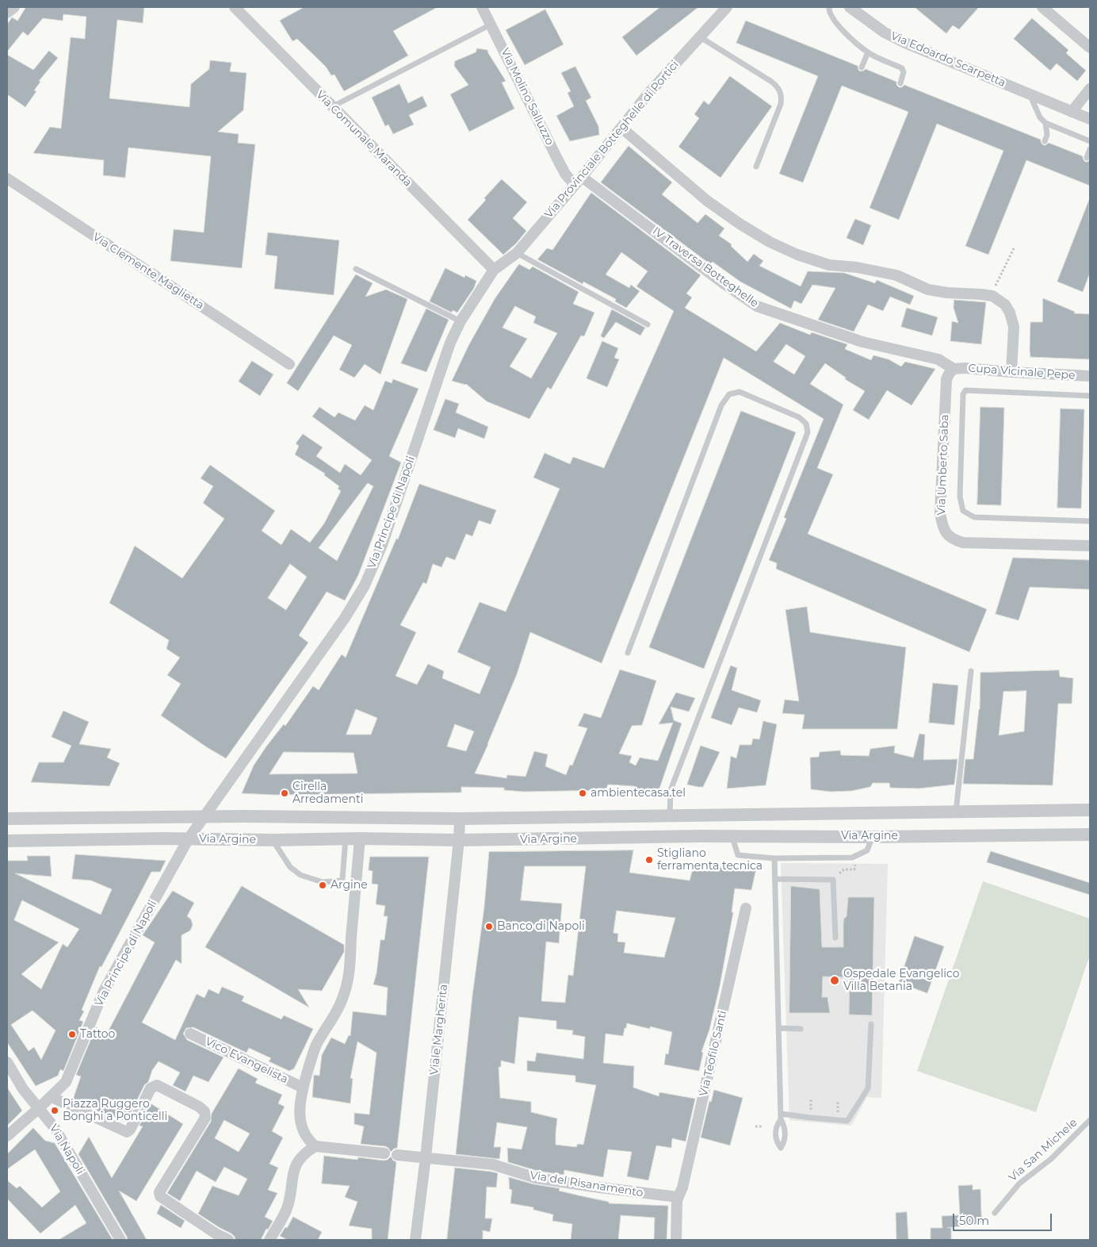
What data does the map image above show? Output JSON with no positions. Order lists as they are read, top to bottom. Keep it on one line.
{"streets":{"street":["Via Edoardo Scarpetta","Via Molino Salluzzo","Via Comunale Maranda","Via Provinciale Botteghelle di Portici","IV Traversa Botteghelle","Via Clemente Maglietta","Cupa Vicinale Pepe","Via Umberto Saba","Via Principe di Napoli","Via Argine","Viale Margherita","Via Teofilo Santi","Vico Evangelista","Via Napoli","Via del Risanamento"],"lane":["Via San Michele"]},"crossings":[["Via Molino Salluzzo","Via Provinciale Botteghelle di Portici"],["Via Comunale Maranda","Via Provinciale Botteghelle di Portici"],["Via Comunale Maranda","Via Principe di Napoli"],["Via Provinciale Botteghelle di Portici","IV Traversa Botteghelle"],["Via Provinciale Botteghelle di Portici","Via Principe di Napoli"],["IV Traversa Botteghelle","Cupa Vicinale Pepe"],["IV Traversa Botteghelle","Via Umberto Saba"],["Cupa Vicinale Pepe","Via Umberto Saba"],["Via Principe di Napoli","Via Argine"],["Via Principe di Napoli","Via Napoli"],["Via Argine","Viale Margherita"],["Viale Margherita","Via del Risanamento"],["Via Teofilo Santi","Via del Risanamento"]],"places":["Cirella Arredamenti","ambientecasa.tel","Stigliano ferramenta tecnica","Argine","Banco di Napoli","Ospedale Evangelico Villa Betania","Tattoo","Piazza Ruggero Bonghi a Ponticelli"],"scale_bar":"50 m"}
